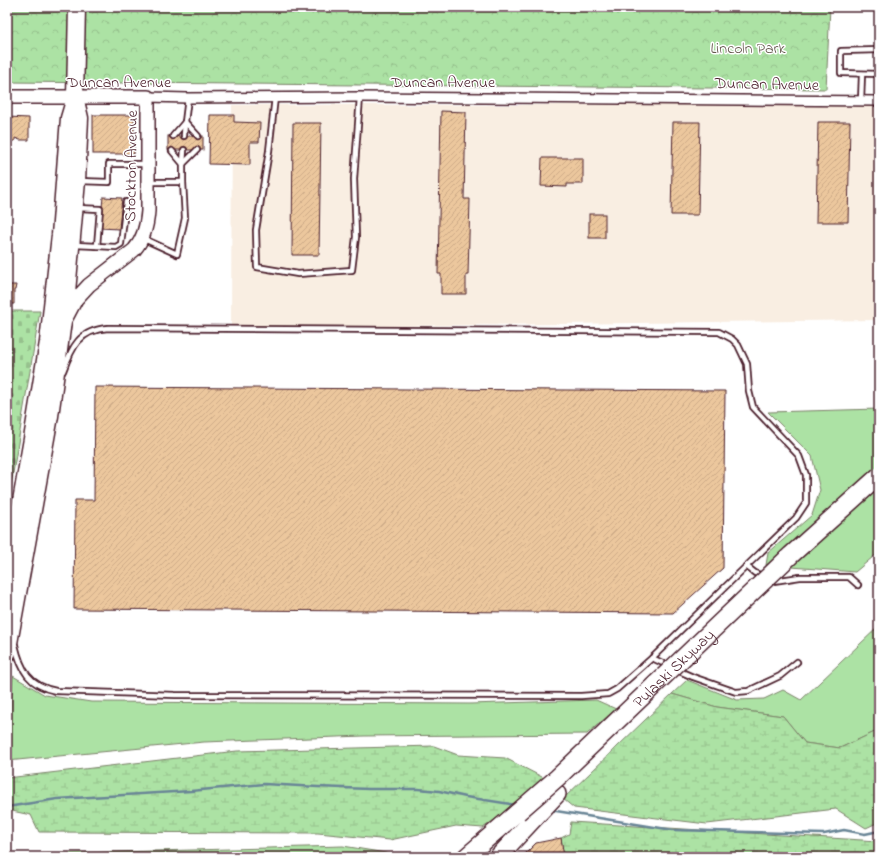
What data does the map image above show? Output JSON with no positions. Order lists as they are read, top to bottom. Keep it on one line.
{"streets":{"highway":["Pulaski Skyway"],"main road":["Duncan Avenue","Stockton Avenue"]},"crossings":[["Duncan Avenue","Stockton Avenue"]],"parks":["Lincoln Park"]}
